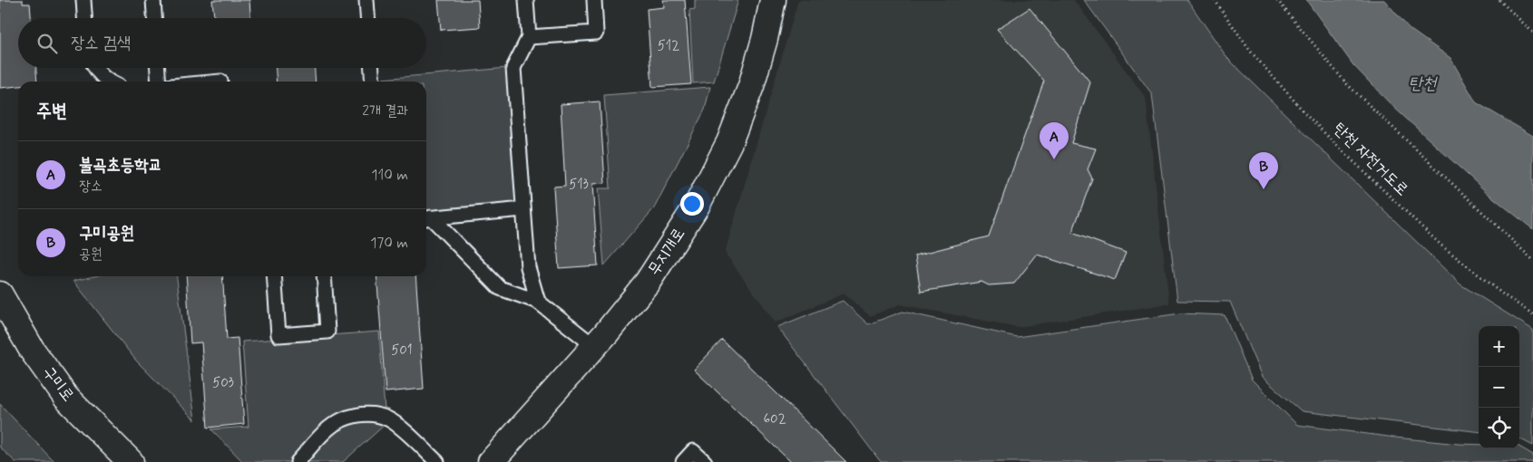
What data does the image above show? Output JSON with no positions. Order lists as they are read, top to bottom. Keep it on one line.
{"streets":{"street":["무지개로","구미로"],"path":["탄천 자전거도로"]},"water":["탄천"],"house_numbers":["512","513","501","503","602"],"page":{"search":"장소 검색","heading":["주변","2개 결과"],"pins":["A","B"],"list":[{"mark":"A","name":"불곡초등학교","note":"장소","value":"110 m"},{"mark":"B","name":"구미공원","note":"공원","value":"170 m"}],"map_buttons":["+","−"]}}
